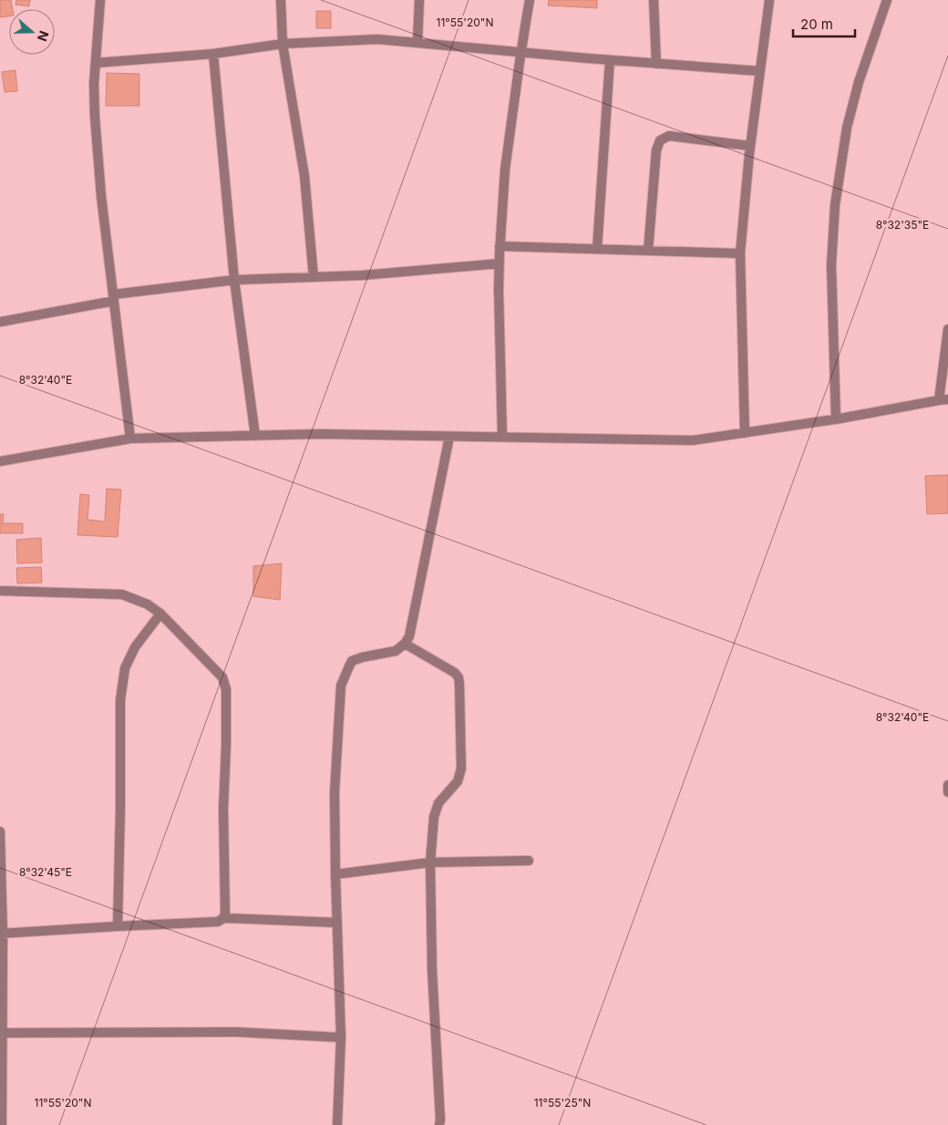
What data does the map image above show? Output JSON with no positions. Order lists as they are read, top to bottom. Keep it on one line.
{"scale_bar":"20 m","north":"right","coordinates":["11°55'20\"N","8°32'35\"E","8°32'40\"E","8°32'45\"E","11°55'25\"N"]}
